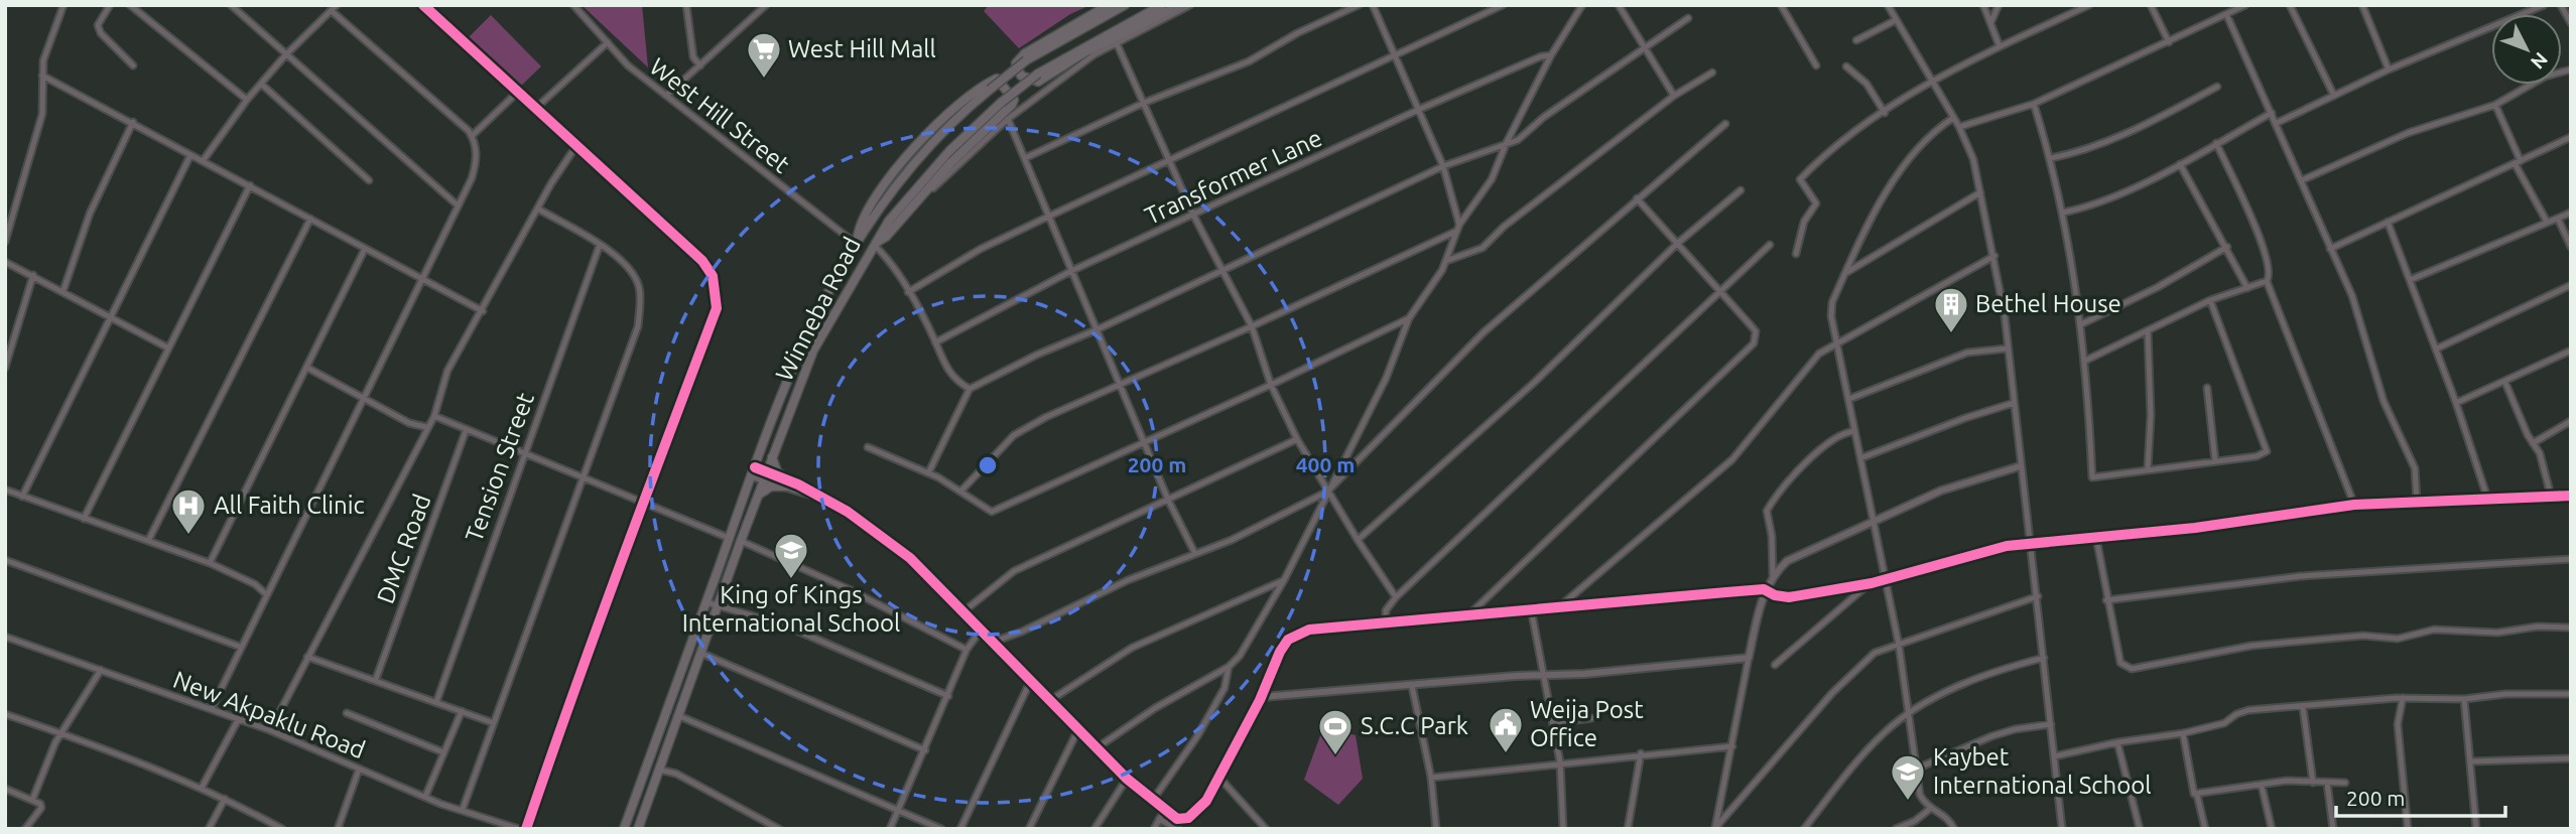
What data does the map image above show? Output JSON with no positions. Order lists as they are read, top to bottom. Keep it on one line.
{"streets":{"highway":["Winneba Road"],"street":["West Hill Street","Transformer Lane","Tension Street","DMC Road","New Akpaklu Road"]},"crossings":[["West Hill Street","Winneba Road"]],"places":{"supermarket":["West Hill Mall"],"building":["Bethel House"],"hospital":["All Faith Clinic"],"school or university":["King of Kings International School","Kaybet International School"],"public building":["Weija Post Office"],"sports":["S.C.C Park"]},"scale_bar":"200 m","north":"bottom right","rings":["200 m","400 m"]}
